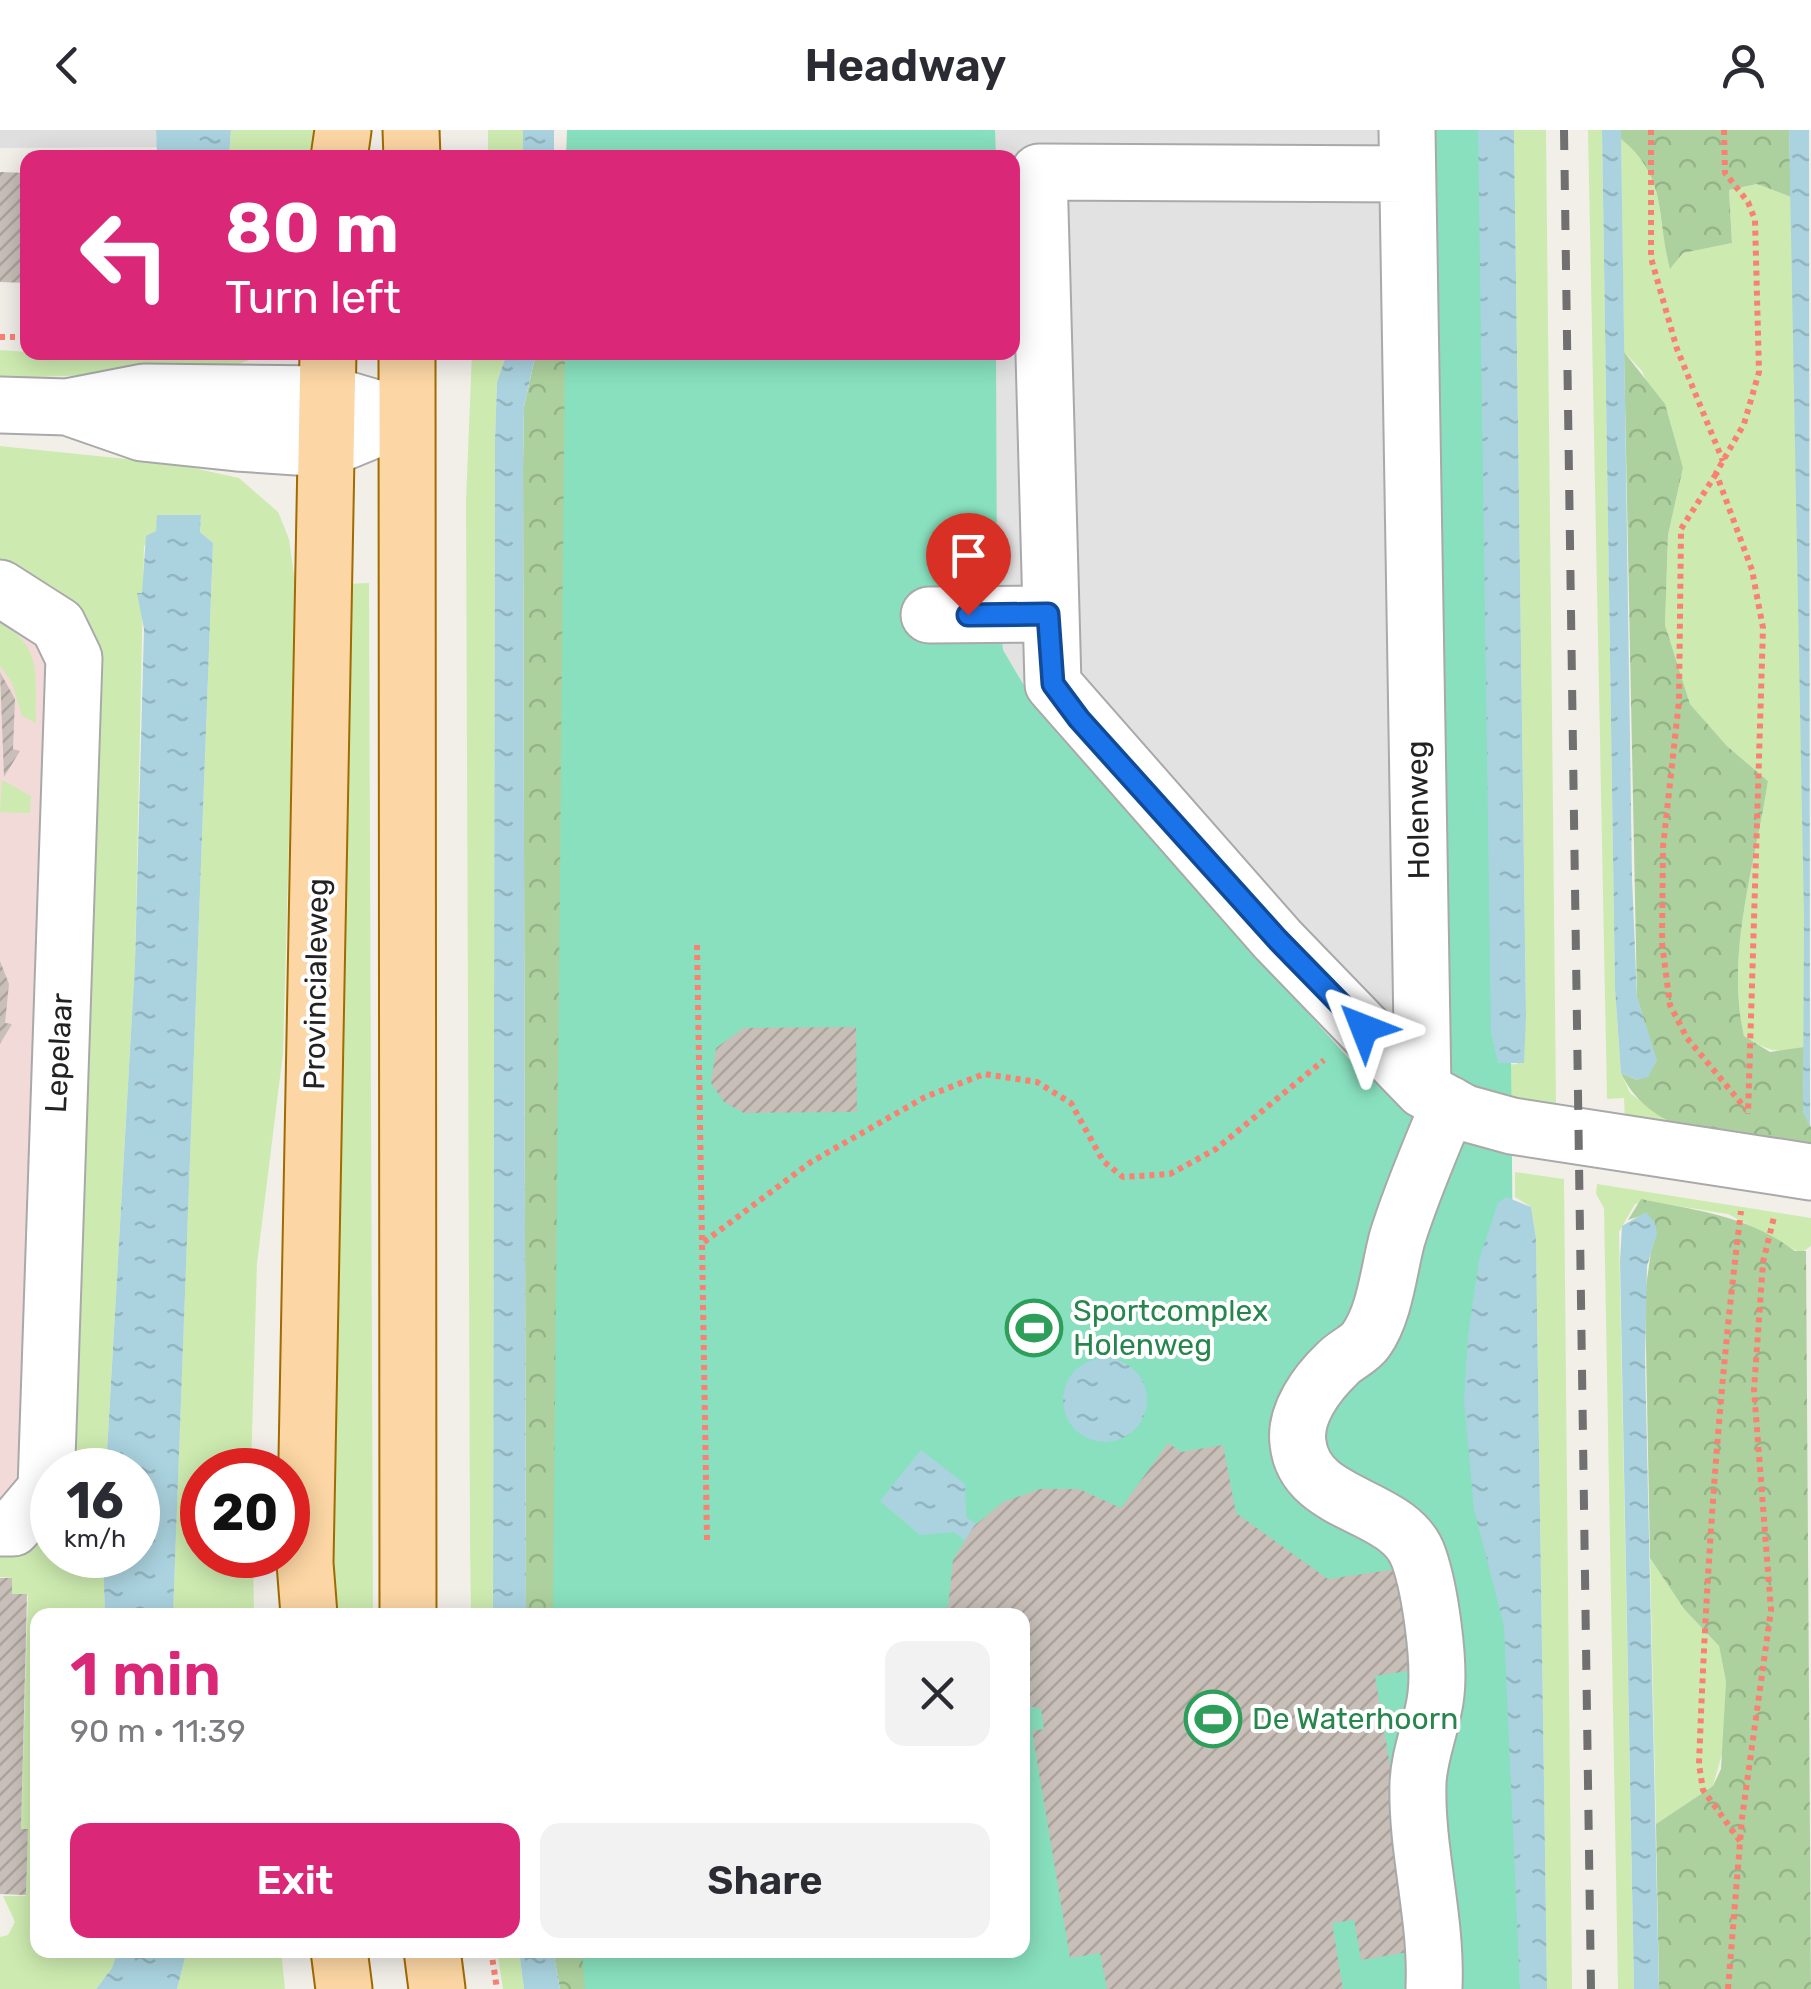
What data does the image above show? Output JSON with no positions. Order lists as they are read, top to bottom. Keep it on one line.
{"streets":{"main road":["Provincialeweg"],"street":["Holenweg","Lepelaar"]},"places":{"sports":["Sportcomplex Holenweg","De Waterhoorn"]},"page":{"header":"Headway","turn":["80 m","Turn left"],"speed":"16 km/h","limit":"20","heading":["1 min","90 m · 11:39"],"buttons":["Exit","Share"]}}
